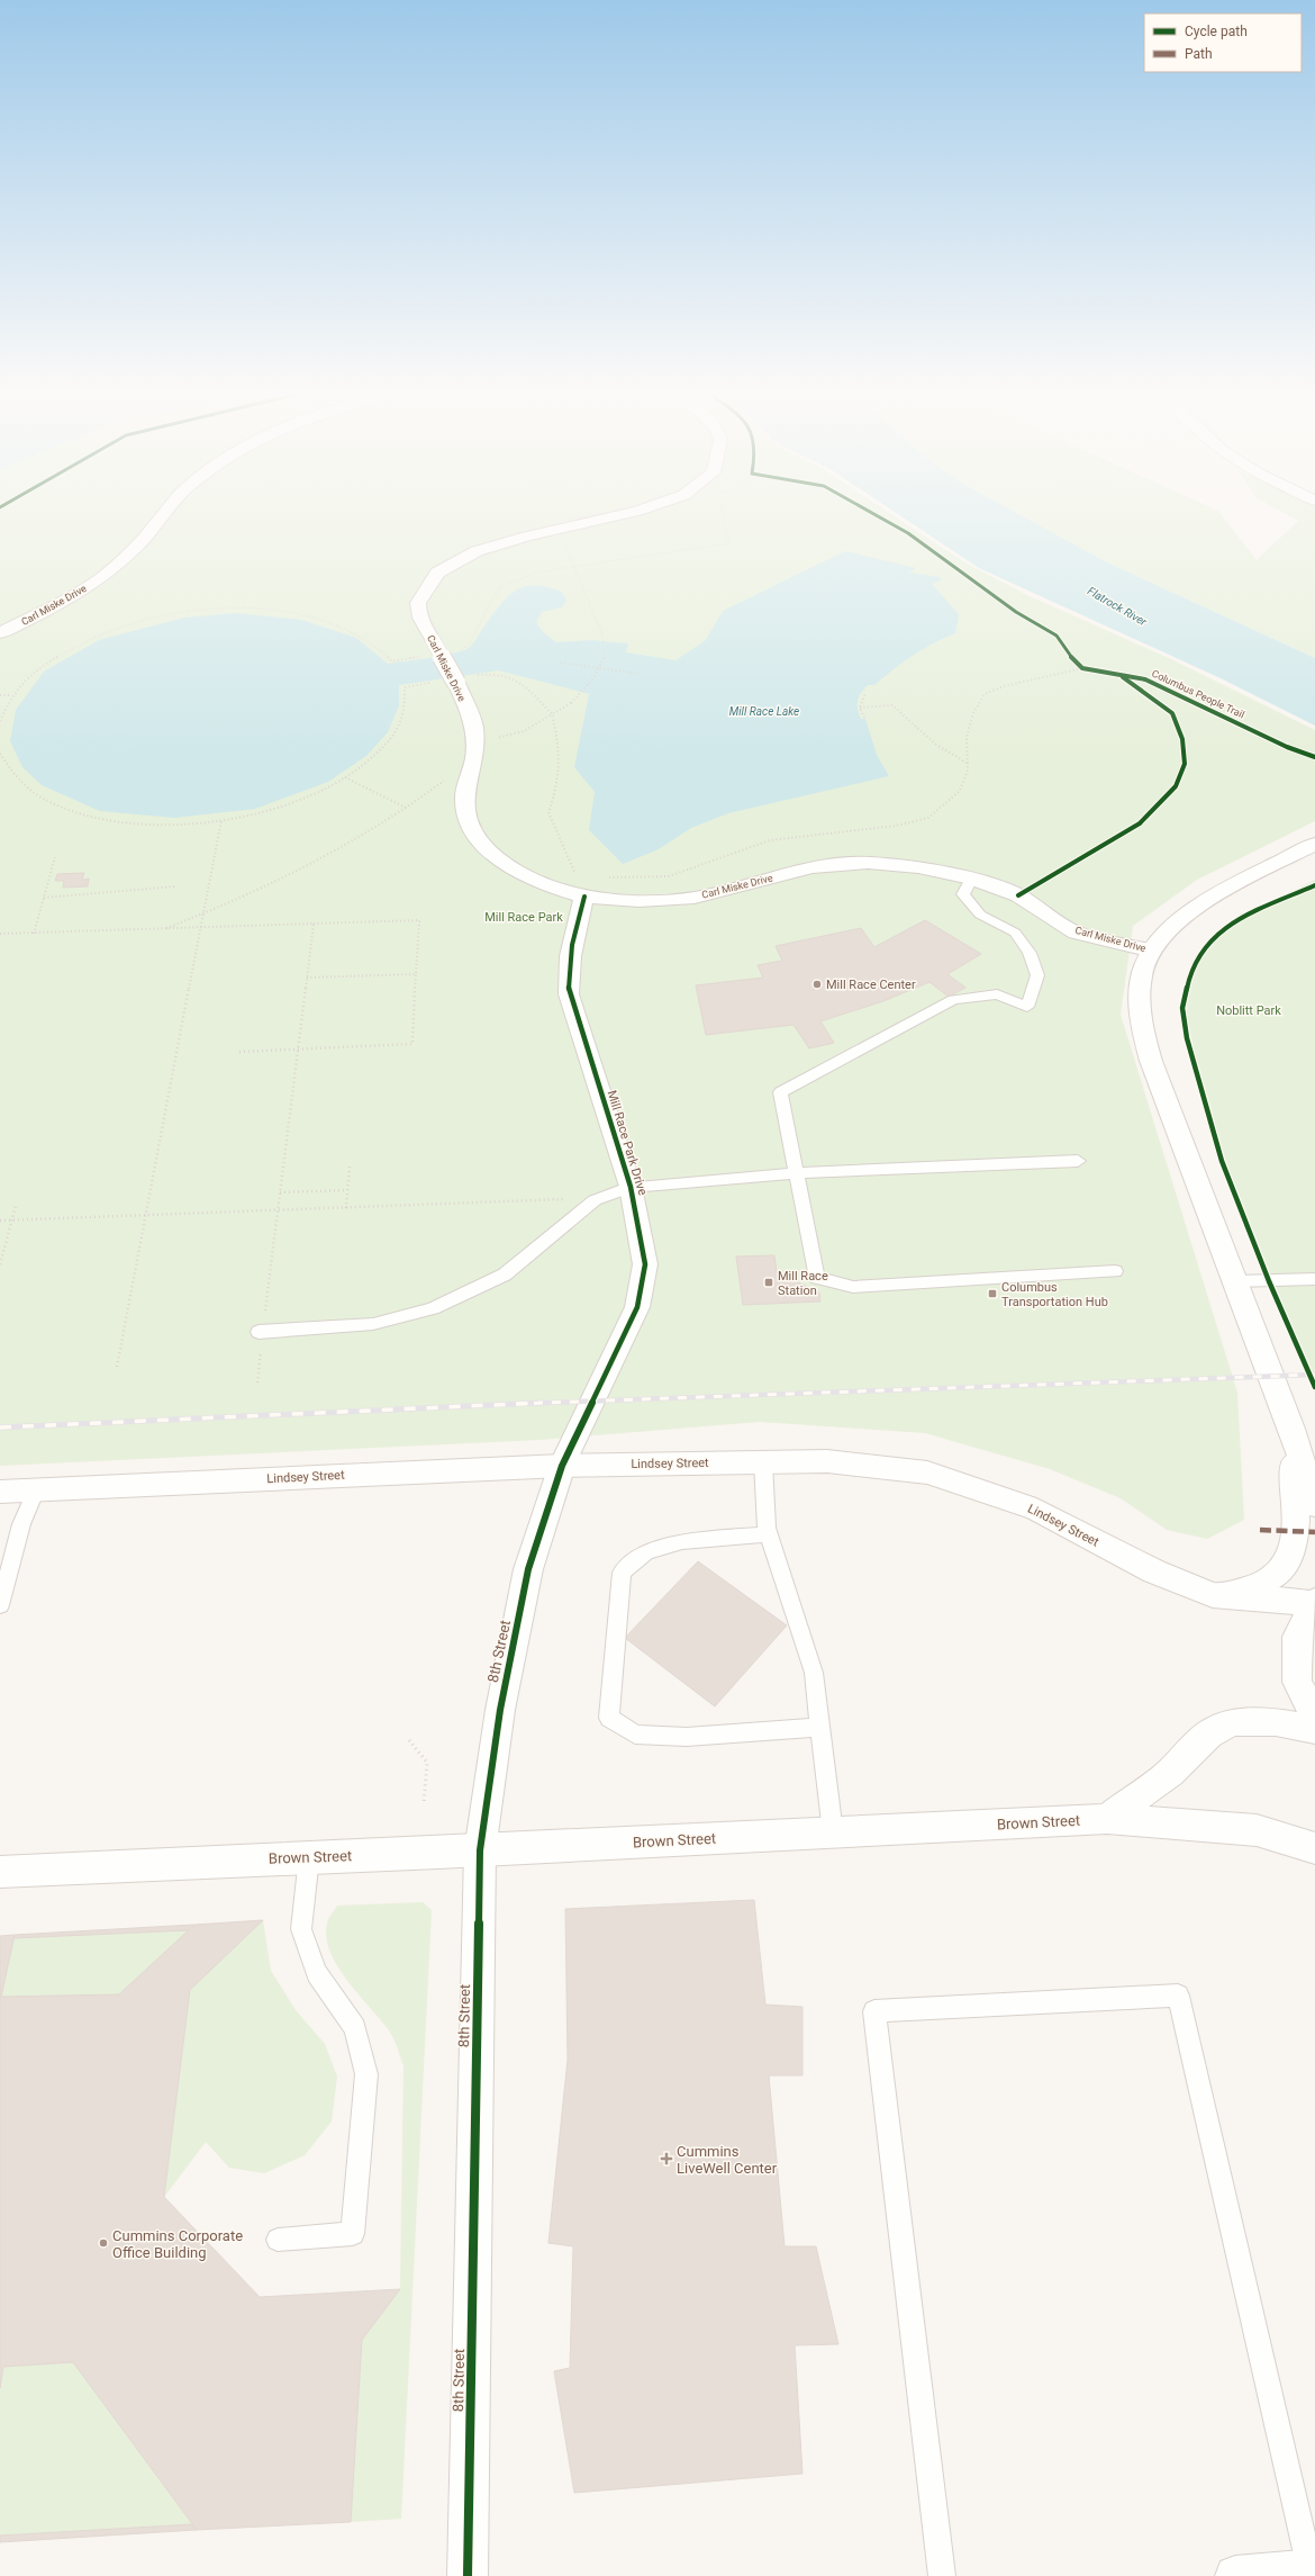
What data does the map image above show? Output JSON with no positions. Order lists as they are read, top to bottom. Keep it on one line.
{"streets":{"street":["Carl Miske Drive","Mill Race Park Drive","Lindsey Street","8th Street","Brown Street"],"cycle path":["Columbus People Trail"]},"crossings":[["Carl Miske Drive","Mill Race Park Drive"],["Mill Race Park Drive","Lindsey Street"],["Mill Race Park Drive","8th Street"],["Lindsey Street","8th Street"],["8th Street","Brown Street"]],"water":["Flatrock River","Mill Race Lake"],"parks":["Mill Race Park","Noblitt Park"],"places":{"other":["Mill Race Center","Cummins Corporate Office Building"],"transit":["Mill Race Station","Columbus Transportation Hub"],"health":["Cummins LiveWell Center"]},"legend":["Cycle path","Path"]}
